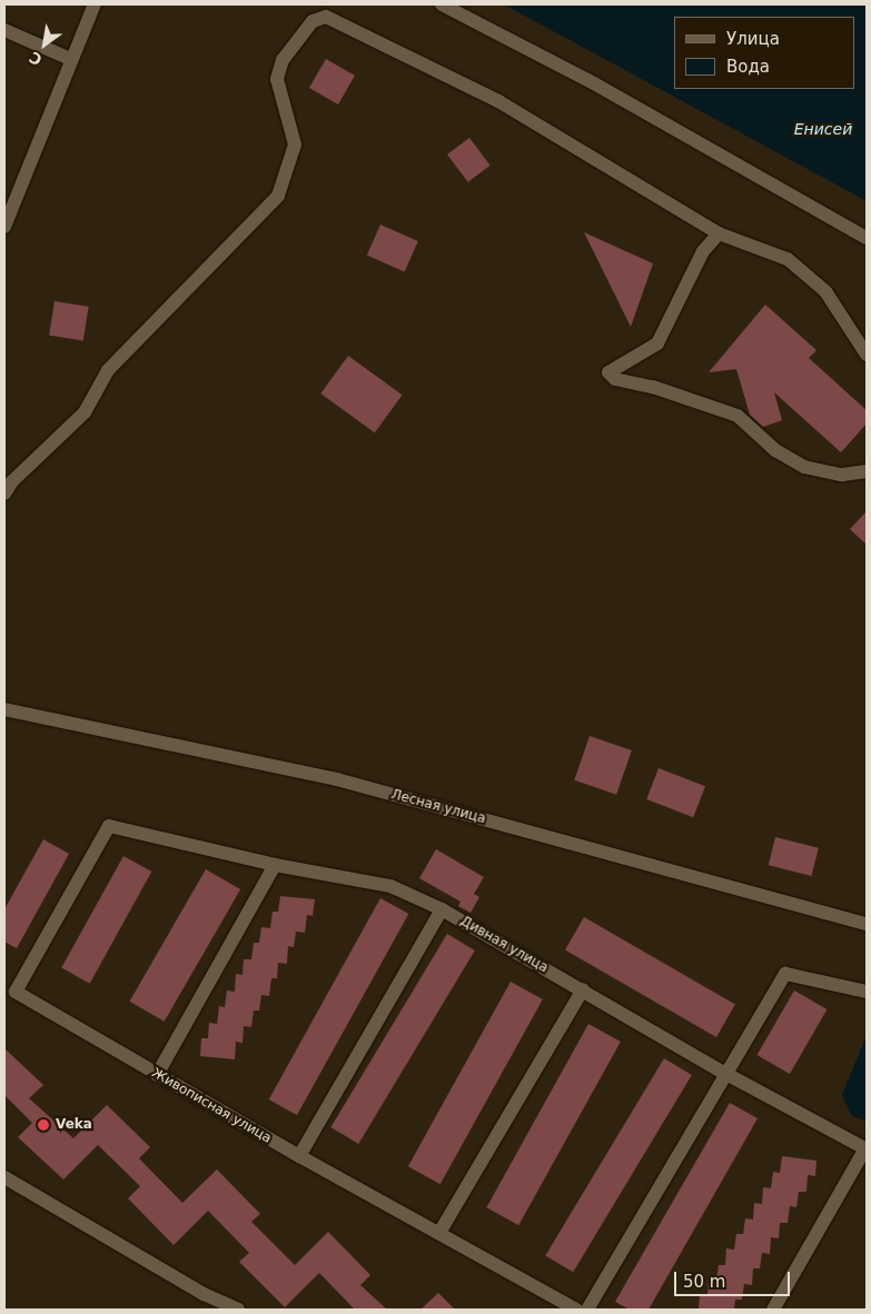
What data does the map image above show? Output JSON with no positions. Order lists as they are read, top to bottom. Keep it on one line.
{"streets":{"street":["Лесная улица","Дивная улица","Живописная улица"]},"crossings":[["Дивная улица","Живописная улица"]],"water":["Енисей"],"places":["Veka"],"legend":["Улица","Вода"],"scale_bar":"50 m","north":"bottom left"}
